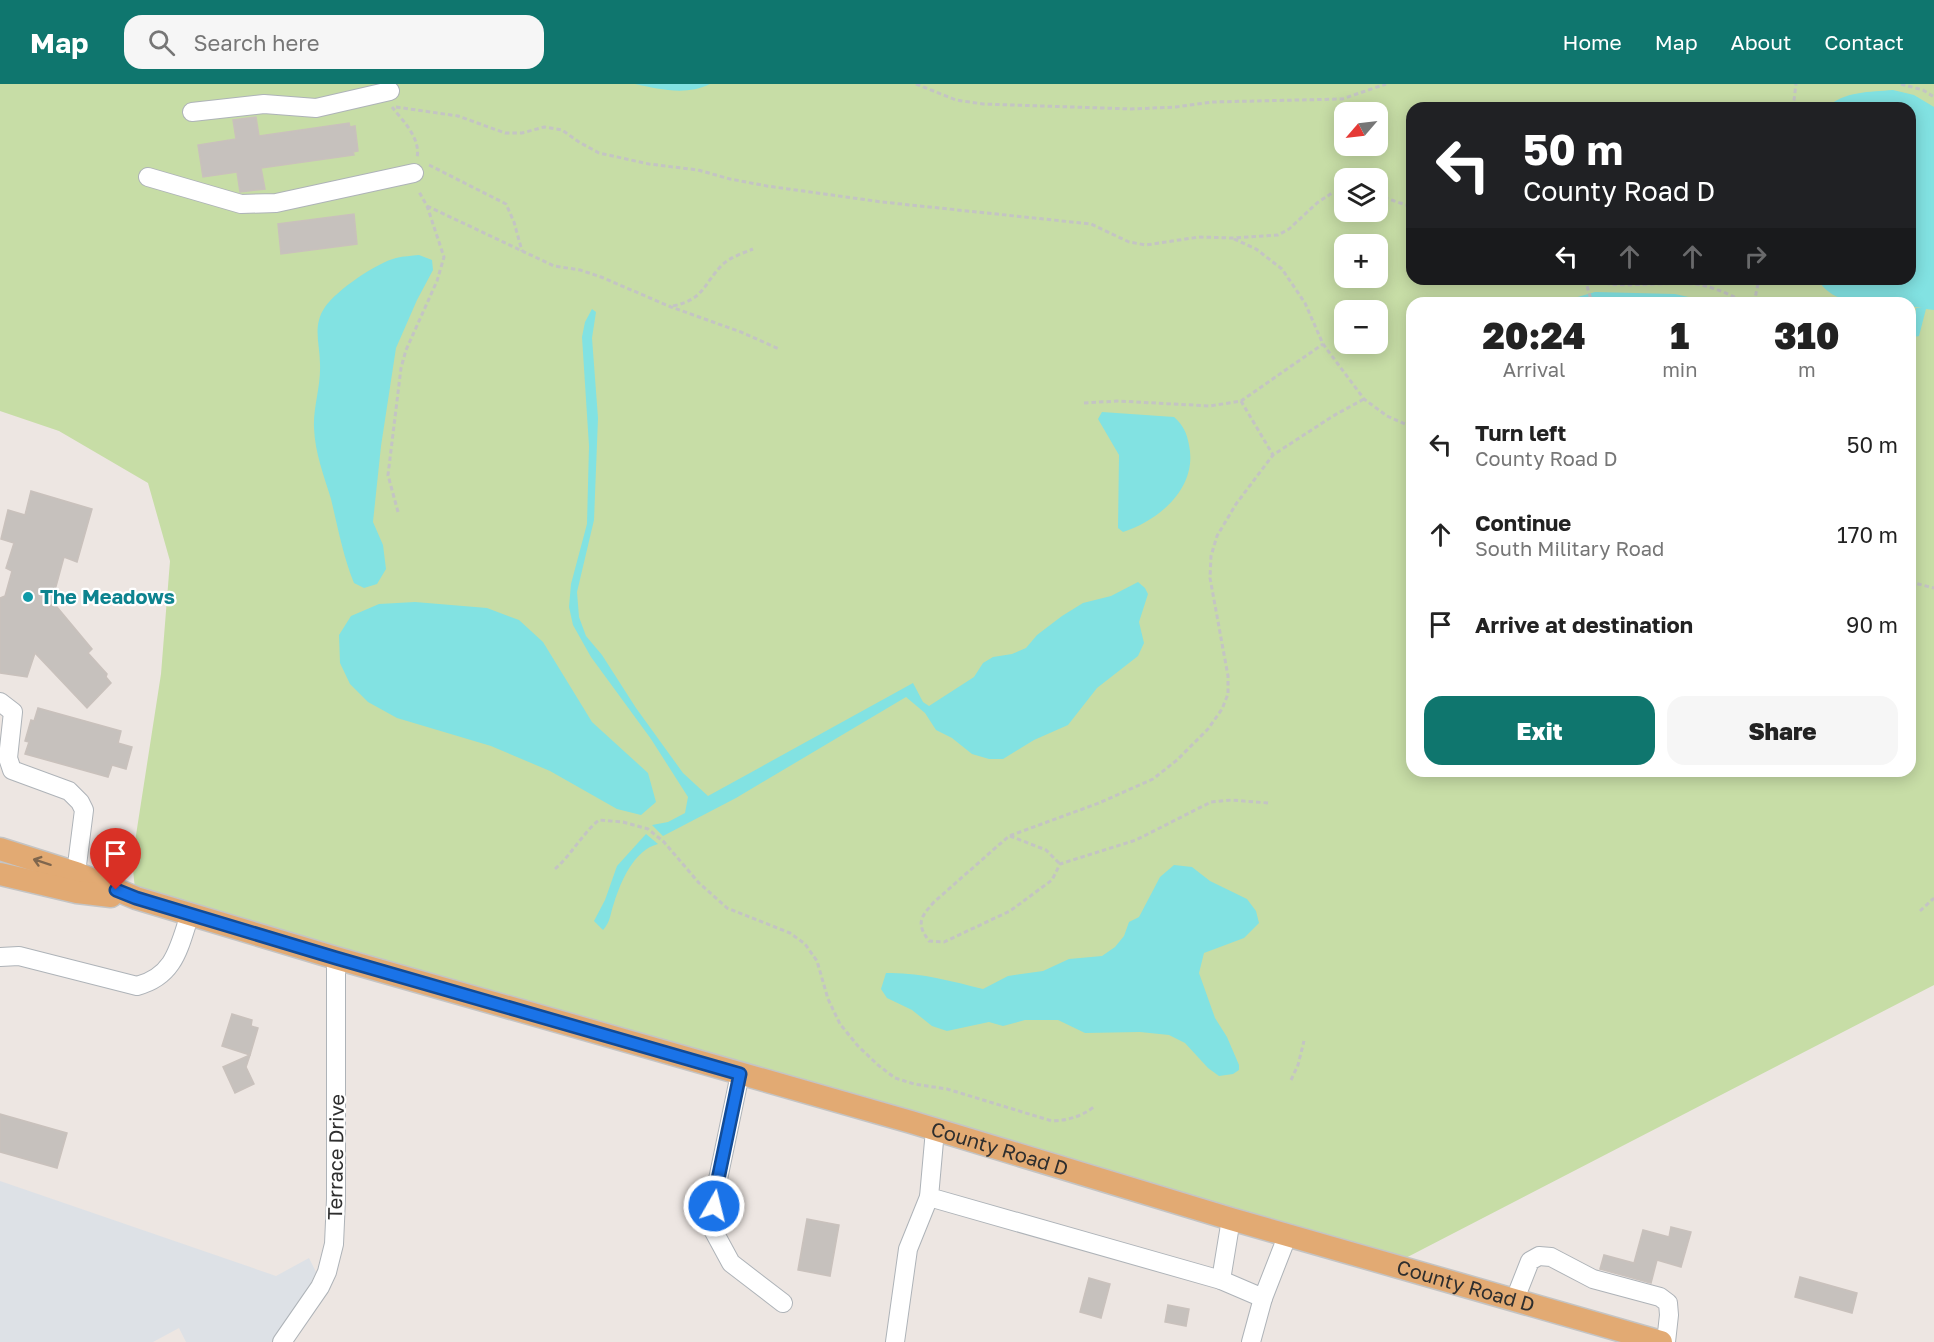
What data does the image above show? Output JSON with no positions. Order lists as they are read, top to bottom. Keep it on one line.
{"streets":{"main road":["County Road D"],"street":["Terrace Drive"]},"crossings":[["County Road D","Terrace Drive"]],"places":["The Meadows"],"north":"bottom left","page":{"header":"Map","search":"Search here","nav":["Home","Map","About","Contact"],"map_buttons":["+","−"],"turn":["50 m","County Road D"],"eta":["20:24","Arrival","1","min","310","m"],"list":[{"name":"Turn left","note":"County Road D","value":"50 m"},{"name":"Continue","note":"South Military Road","value":"170 m"},{"name":"Arrive at destination","value":"90 m"}],"buttons":["Exit","Share"]}}
